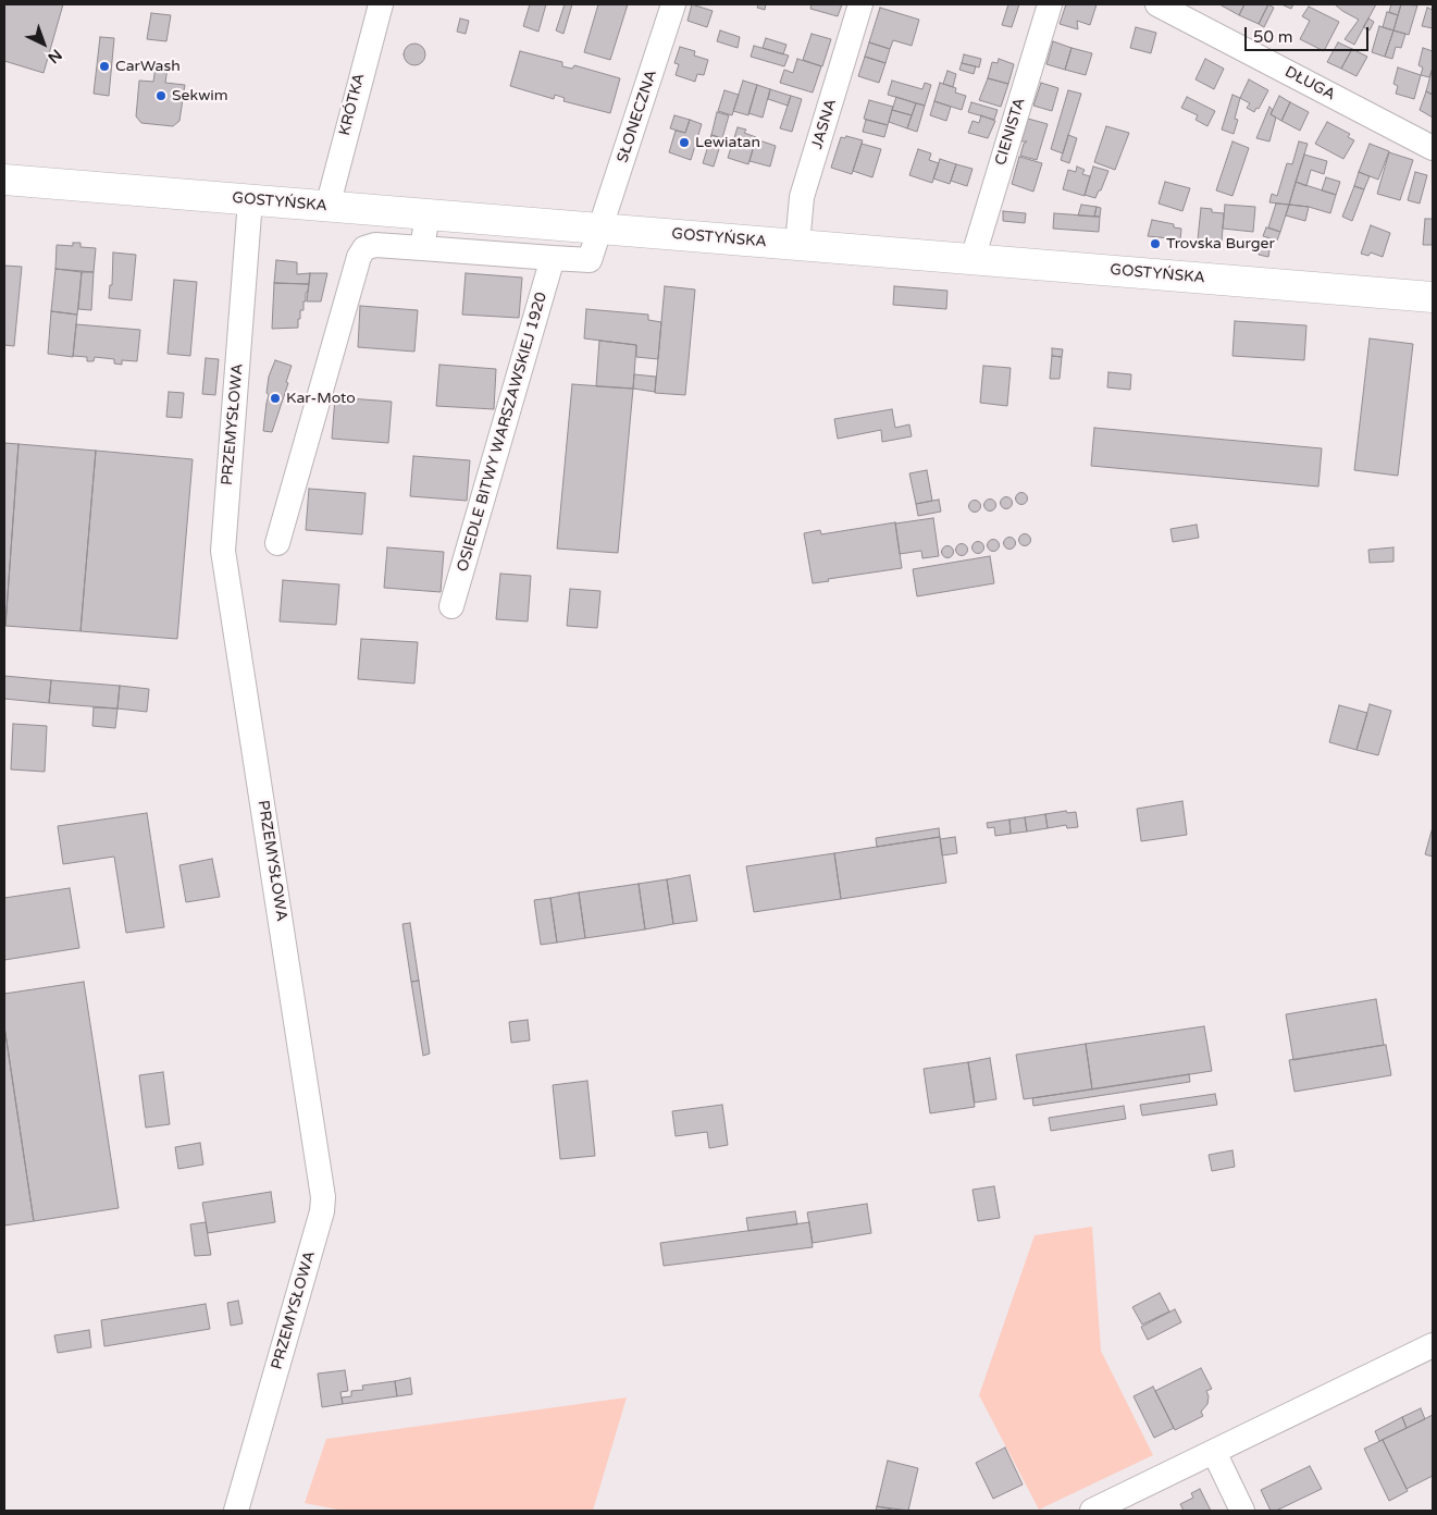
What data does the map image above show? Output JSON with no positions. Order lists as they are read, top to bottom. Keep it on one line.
{"streets":{"main road":["GOSTYŃSKA"],"street":["DŁUGA","KRÓTKA","SŁONECZNA","JASNA","CIENISTA","PRZEMYSŁOWA","OSIEDLE BITWY WARSZAWSKIEJ 1920"]},"crossings":[["KRÓTKA","GOSTYŃSKA"],["SŁONECZNA","GOSTYŃSKA"],["JASNA","GOSTYŃSKA"],["CIENISTA","GOSTYŃSKA"],["GOSTYŃSKA","PRZEMYSŁOWA"]],"places":["CarWash","Sekwim","Lewiatan","Trovska Burger","Kar-Moto"],"scale_bar":"50 m","north":"bottom right"}
